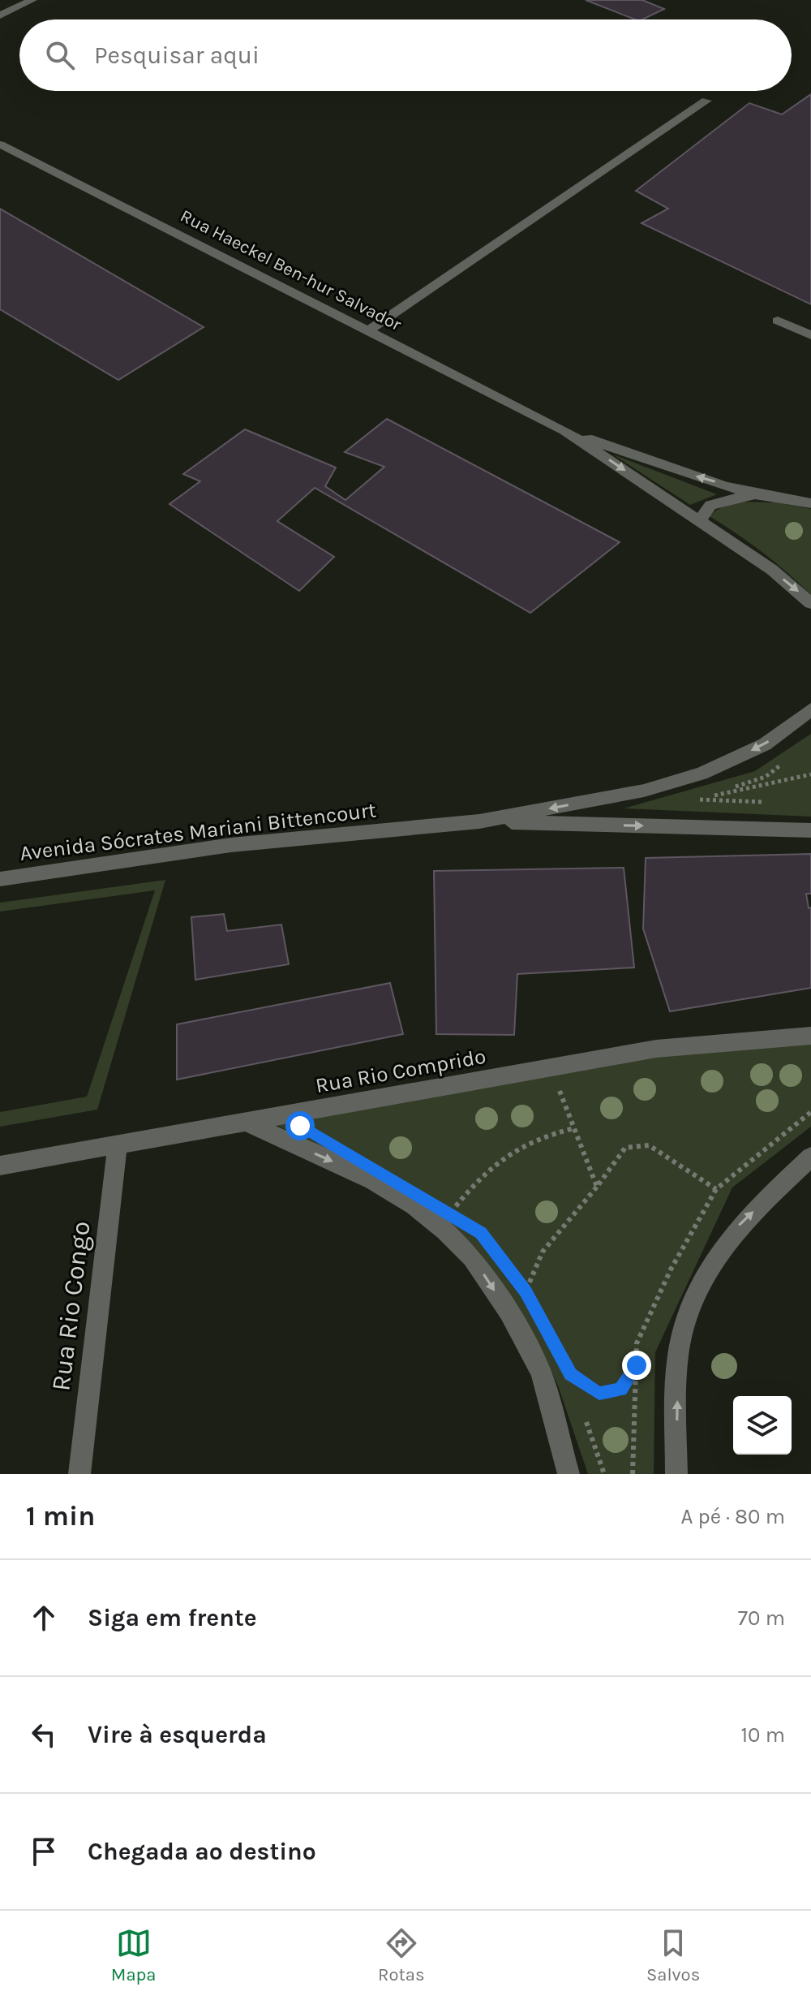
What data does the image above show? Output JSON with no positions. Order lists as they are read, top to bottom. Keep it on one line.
{"streets":{"street":["Rua Haeckel Ben-hur Salvador","Avenida Sócrates Mariani Bittencourt","Rua Rio Comprido","Rua Rio Congo"]},"crossings":[["Rua Rio Comprido","Rua Rio Congo"]],"page":{"search":"Pesquisar aqui","heading":["1 min","A pé · 80 m"],"list":[["Siga em frente","70 m"],["Vire à esquerda","10 m"],"Chegada ao destino"],"nav":["Mapa","Rotas","Salvos"]}}
